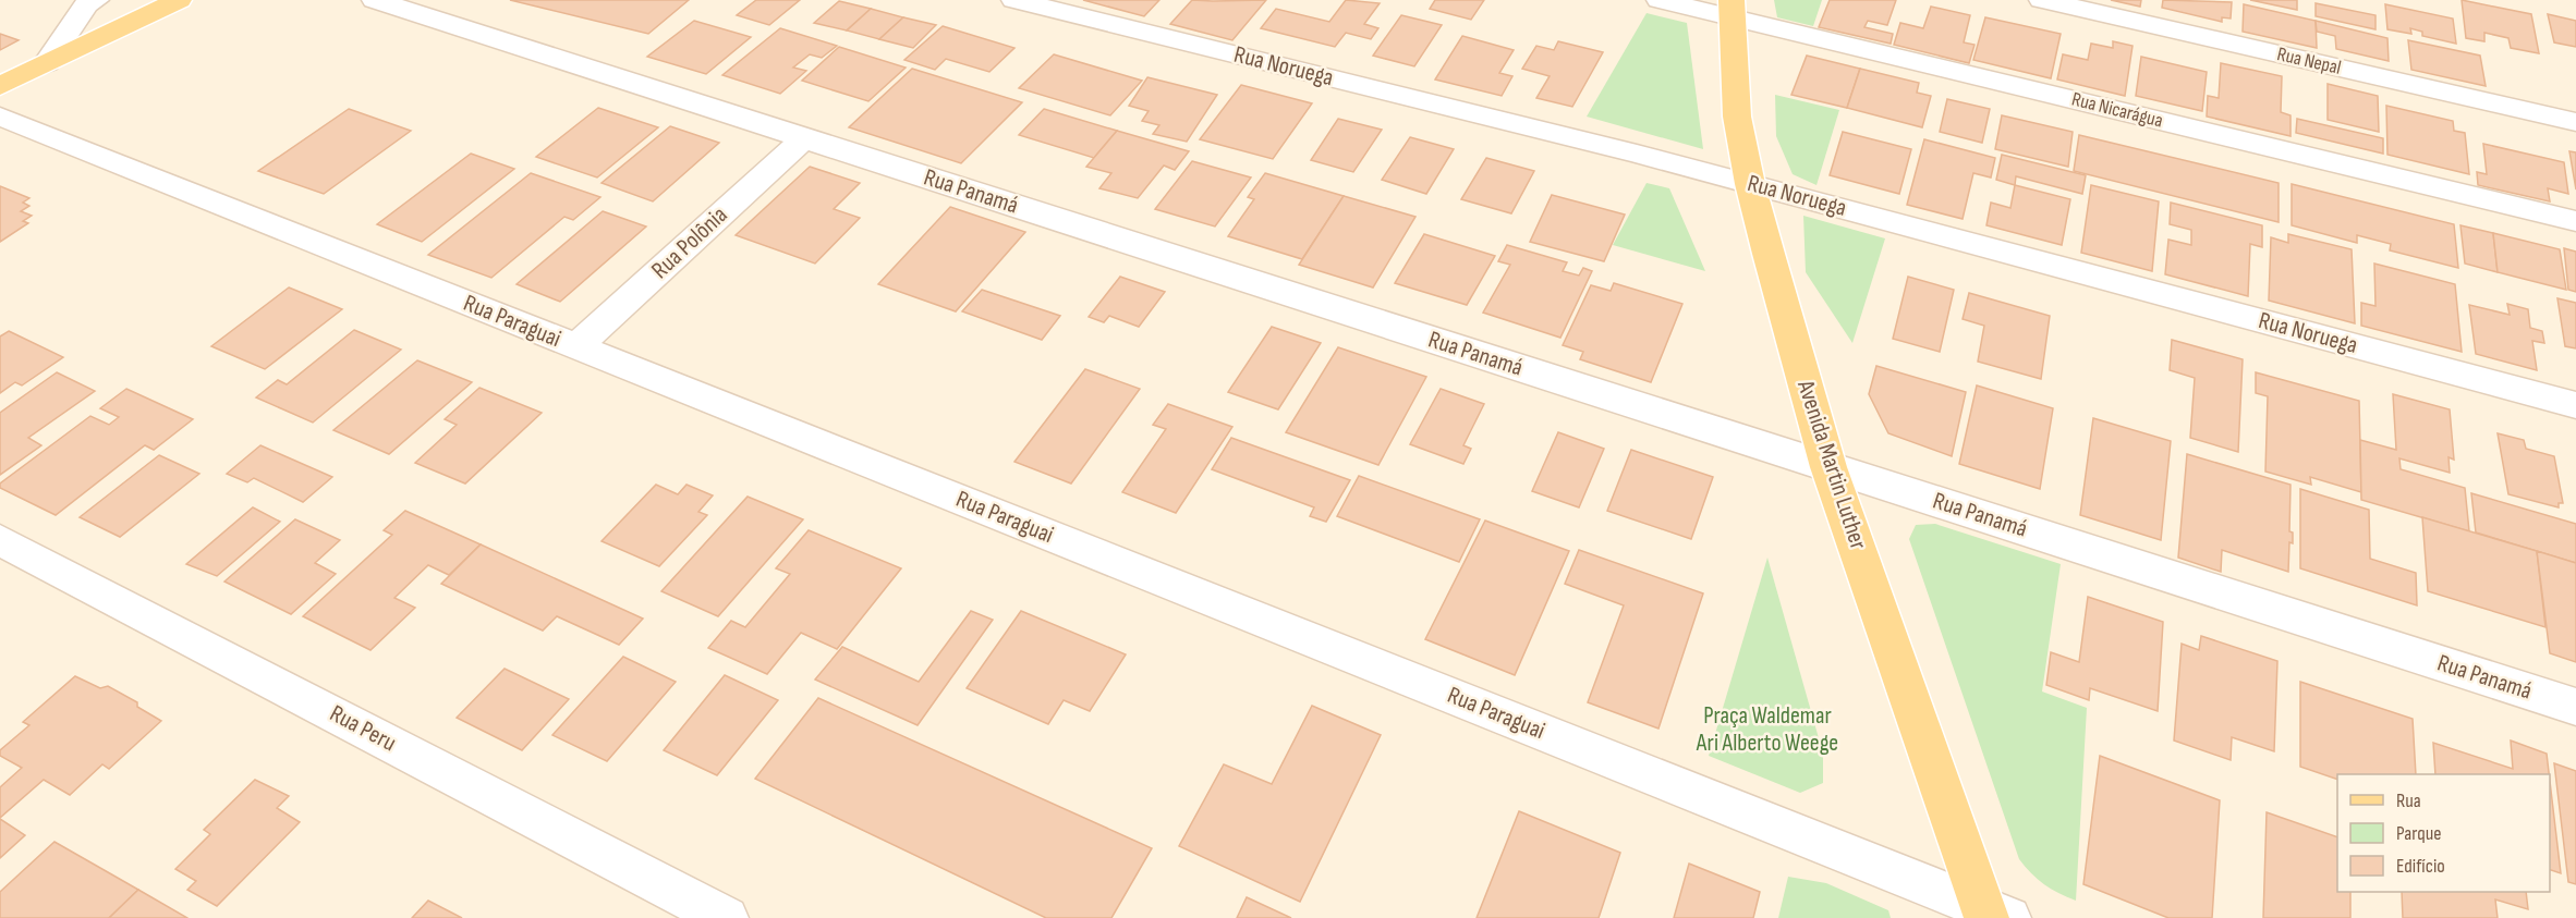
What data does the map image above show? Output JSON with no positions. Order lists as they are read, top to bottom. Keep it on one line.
{"streets":{"main road":["Avenida Martin Luther"],"street":["Rua Nepal","Rua Noruega","Rua Nicarágua","Rua Panamá","Rua Polônia","Rua Paraguai","Rua Peru"]},"crossings":[["Rua Noruega","Avenida Martin Luther"],["Rua Nicarágua","Avenida Martin Luther"],["Rua Panamá","Rua Polônia"],["Rua Panamá","Avenida Martin Luther"],["Rua Polônia","Rua Paraguai"],["Rua Paraguai","Avenida Martin Luther"]],"parks":["Praça Waldemar Ari Alberto Weege"],"legend":["Rua","Parque","Edifício"]}
